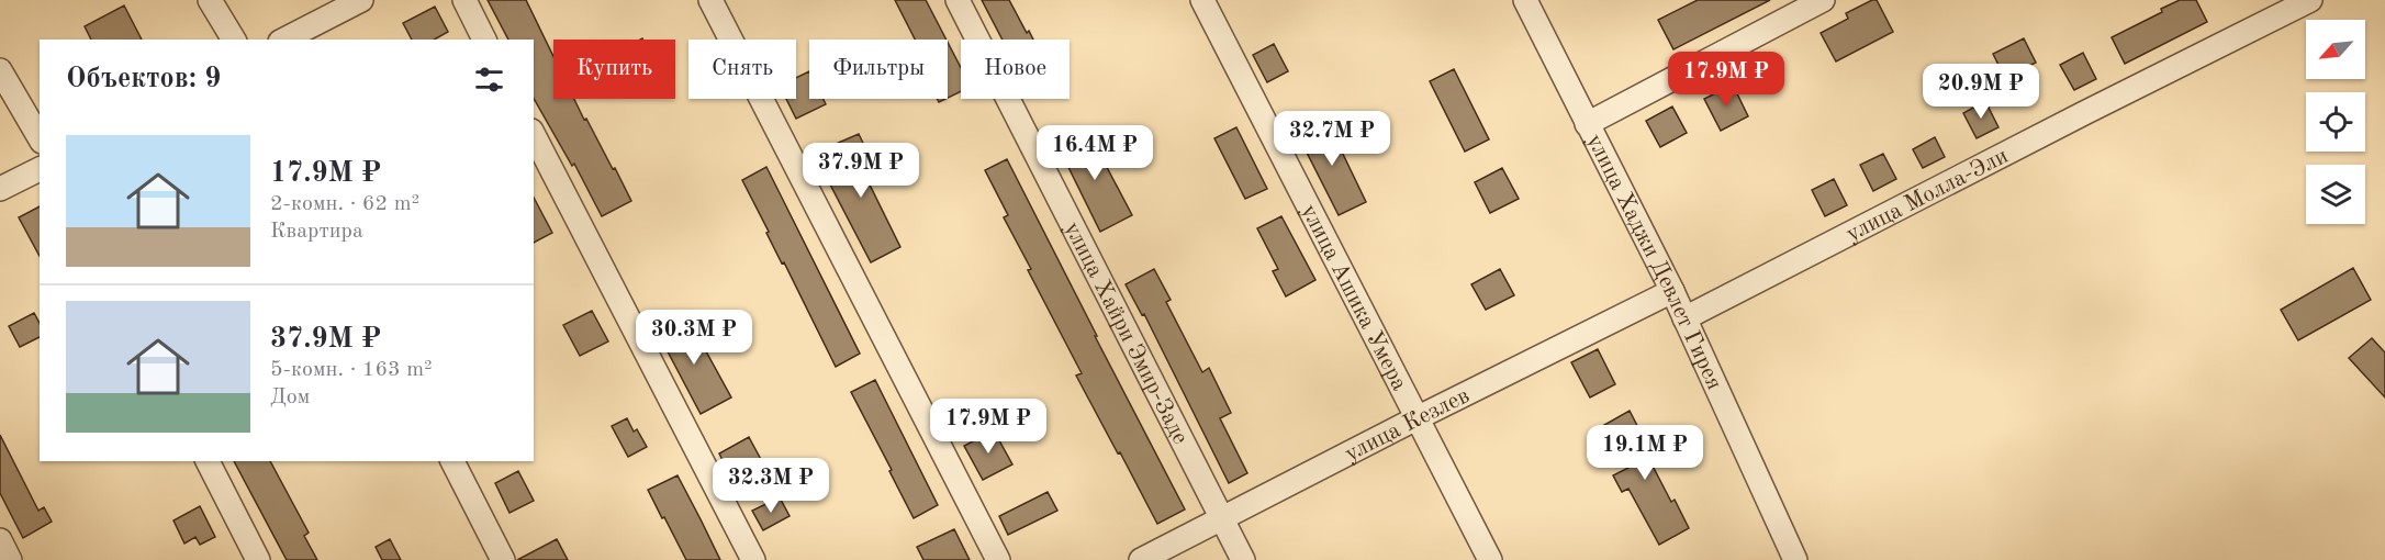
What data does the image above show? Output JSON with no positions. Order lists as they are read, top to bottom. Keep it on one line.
{"streets":{"street":["улица Молла-Эли","улица Хаджи Девлет Гирея","улица Ашика Умера","улица Хайри Эмир-Заде","улица Кезлев"]},"crossings":[["улица Молла-Эли","улица Хаджи Девлет Гирея"],["улица Хаджи Девлет Гирея","улица Кезлев"],["улица Ашика Умера","улица Кезлев"],["улица Хайри Эмир-Заде","улица Кезлев"]],"north":"bottom left","page":{"chip":["Купить","Снять","Фильтры","Новое"],"heading":"Объектов: 9","price":["17.9M ₽","20.9M ₽","32.7M ₽","16.4M ₽","37.9M ₽","30.3M ₽","17.9M ₽","19.1M ₽","32.3M ₽"],"list":[{"name":"17.9M ₽","note":"2-комн. · 62 m² · Квартира"},{"name":"37.9M ₽","note":"5-комн. · 163 m² · Дом"}]}}
